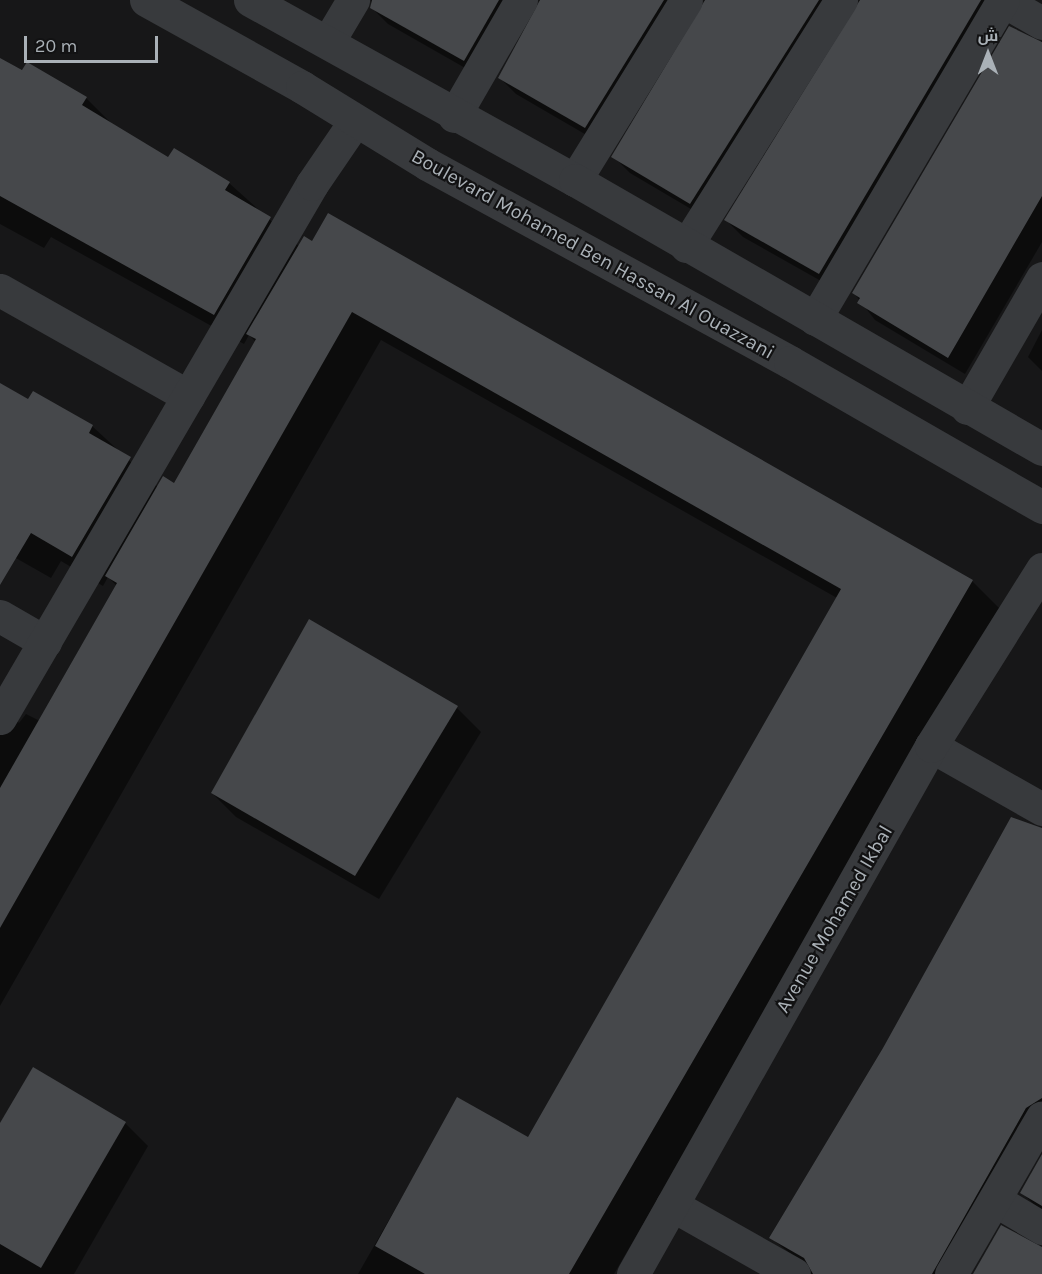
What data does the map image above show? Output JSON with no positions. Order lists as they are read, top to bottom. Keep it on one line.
{"streets":{"street":["Boulevard Mohamed Ben Hassan Al Ouazzani","Avenue Mohamed Ikbal"]},"scale_bar":"20 m","north":"top"}
